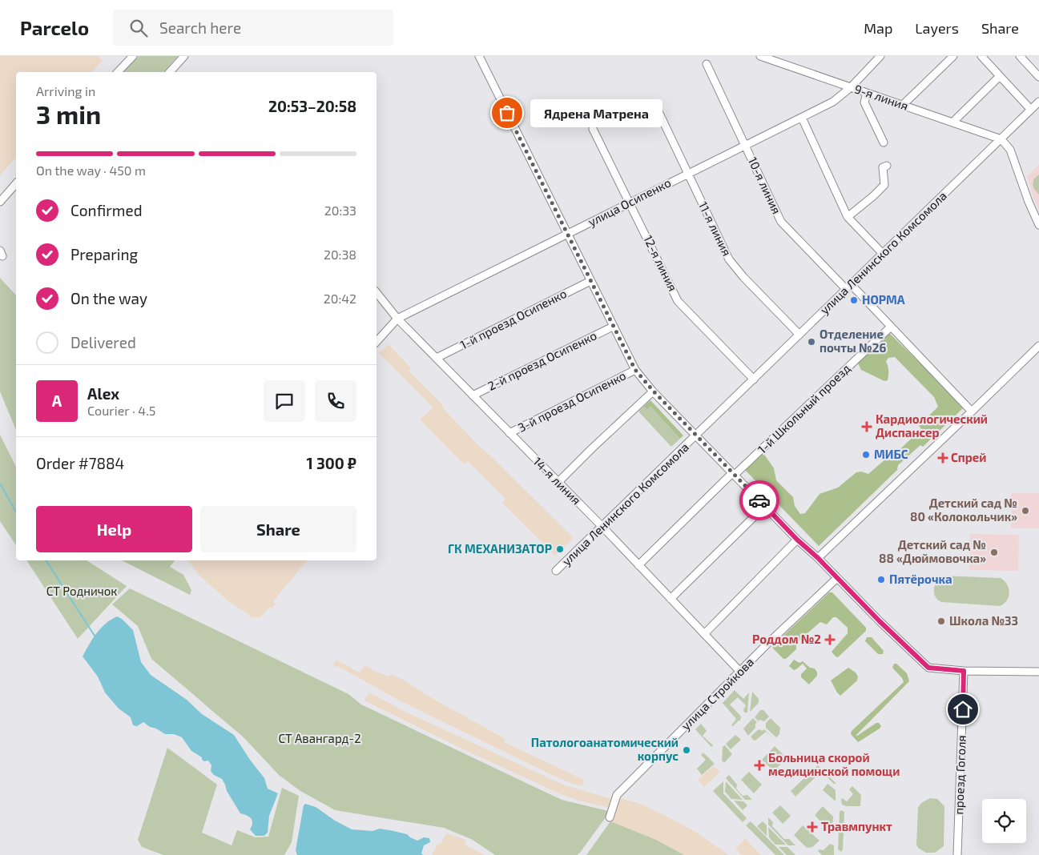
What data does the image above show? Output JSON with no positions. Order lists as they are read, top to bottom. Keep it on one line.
{"streets":{"street":["9-я линия","10-я линия","улица Осипенко","11-я линия","улица Ленинского Комсомола","12-я линия","1-й проезд Осипенко","2-й проезд Осипенко","3-й проезд Осипенко","1-й Школьный проезд","14-я линия","улица Стройкова","проезд Гоголя"]},"crossings":[["9-я линия","улица Осипенко"],["9-я линия","улица Ленинского Комсомола"],["10-я линия","улица Осипенко"],["10-я линия","улица Ленинского Комсомола"],["10-я линия","1-й Школьный проезд"],["улица Осипенко","11-я линия"],["улица Осипенко","12-я линия"],["улица Осипенко","14-я линия"],["11-я линия","улица Ленинского Комсомола"],["улица Ленинского Комсомола","12-я линия"],["улица Ленинского Комсомола","14-я линия"],["1-й проезд Осипенко","14-я линия"],["2-й проезд Осипенко","14-я линия"],["3-й проезд Осипенко","14-я линия"],["1-й Школьный проезд","14-я линия"],["14-я линия","улица Стройкова"]],"parks":["СТ Родничок","СТ Авангард-2"],"places":{"other":["Ядрена Матрена","НОРМА","Отделение почты №26","МИБС","Детский сад № 80 «Колокольчик»","ГК МЕХАНИЗАТОР","Детский сад № 88 «Дюймовочка»","Пятёрочка","Школа №33","Патологоанатомический корпус"],"health":["Кардиологический Диспансер","Спрей","Роддом №2","Больница скорой медицинской помощи","Травмпункт"]},"page":{"header":"Parcelo","search":"Search here","nav":["Map","Layers","Share"],"heading":["3 min","Arriving in","20:53–20:58"],"panel":["Alex","Courier · 4.5","Order #7884","1 300 ₽"],"bubble":"Ядрена Матрена","bar":"On the way · 450 m","list":[["Confirmed","20:33"],["Preparing","20:38"],["On the way","20:42"],"Delivered"],"round":"A","buttons":["Help","Share"]}}
